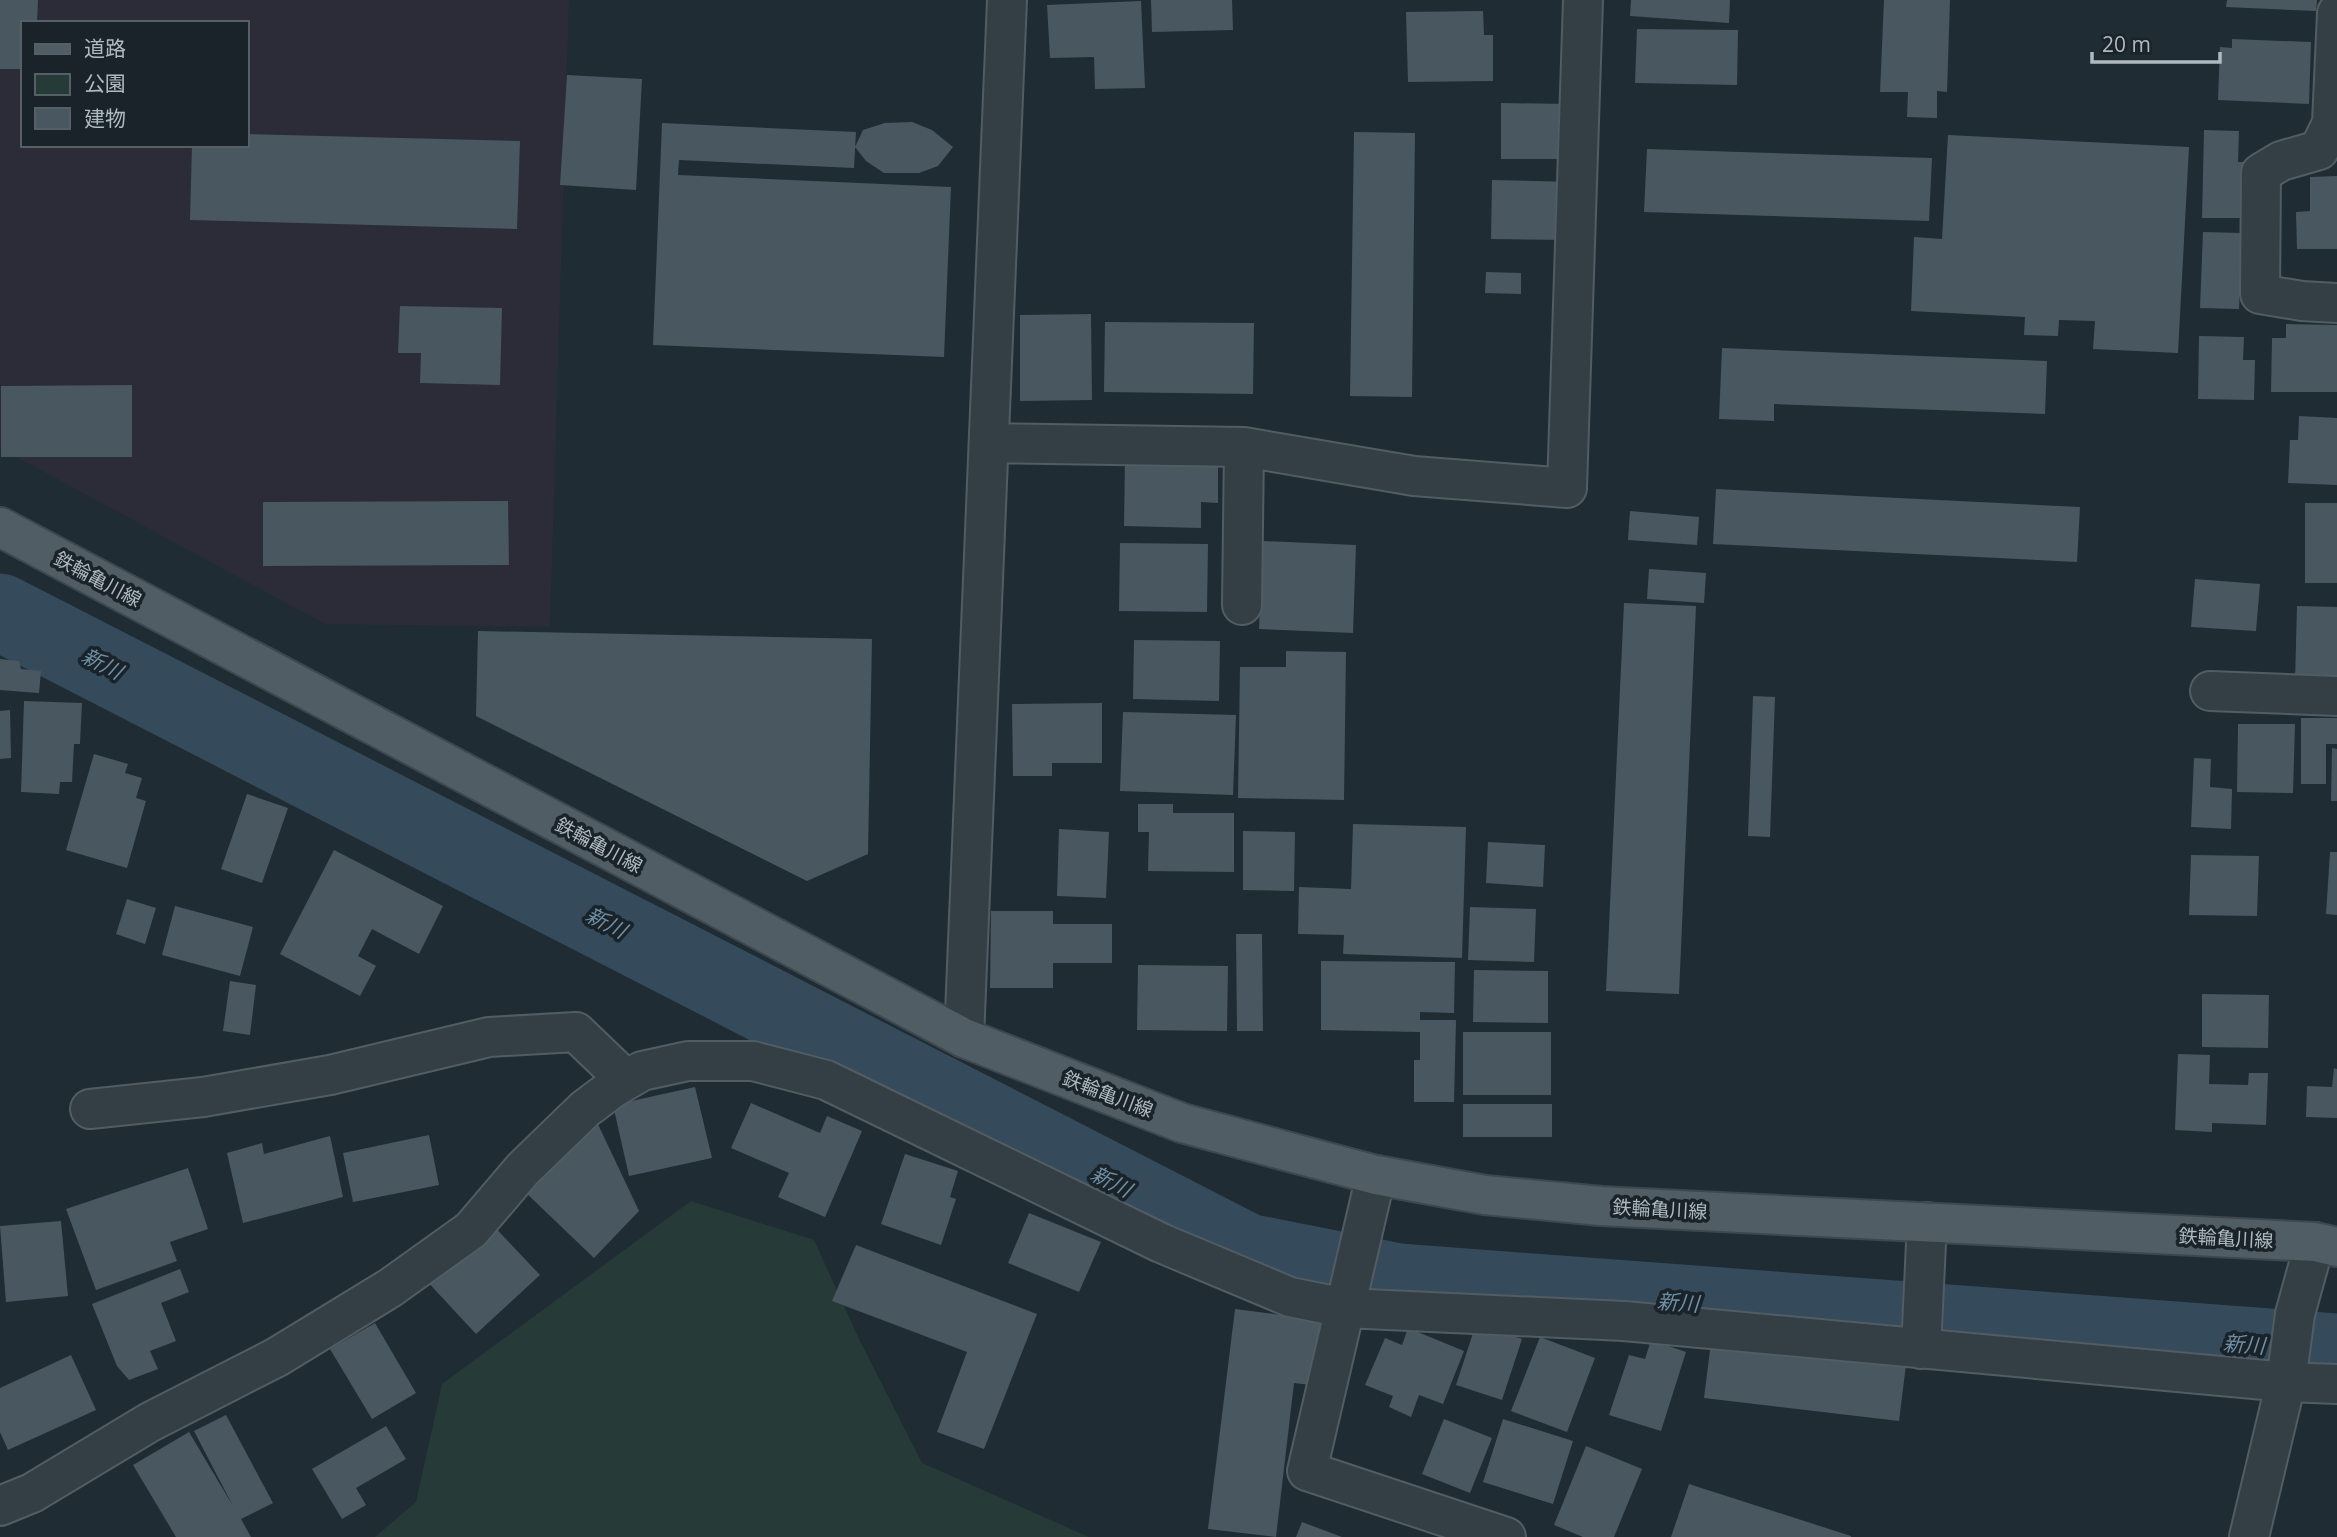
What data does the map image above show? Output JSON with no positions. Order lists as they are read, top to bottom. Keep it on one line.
{"streets":{"main road":["鉄輪亀川線"]},"water":["新川"],"legend":["道路","公園","建物"],"scale_bar":"20 m"}
